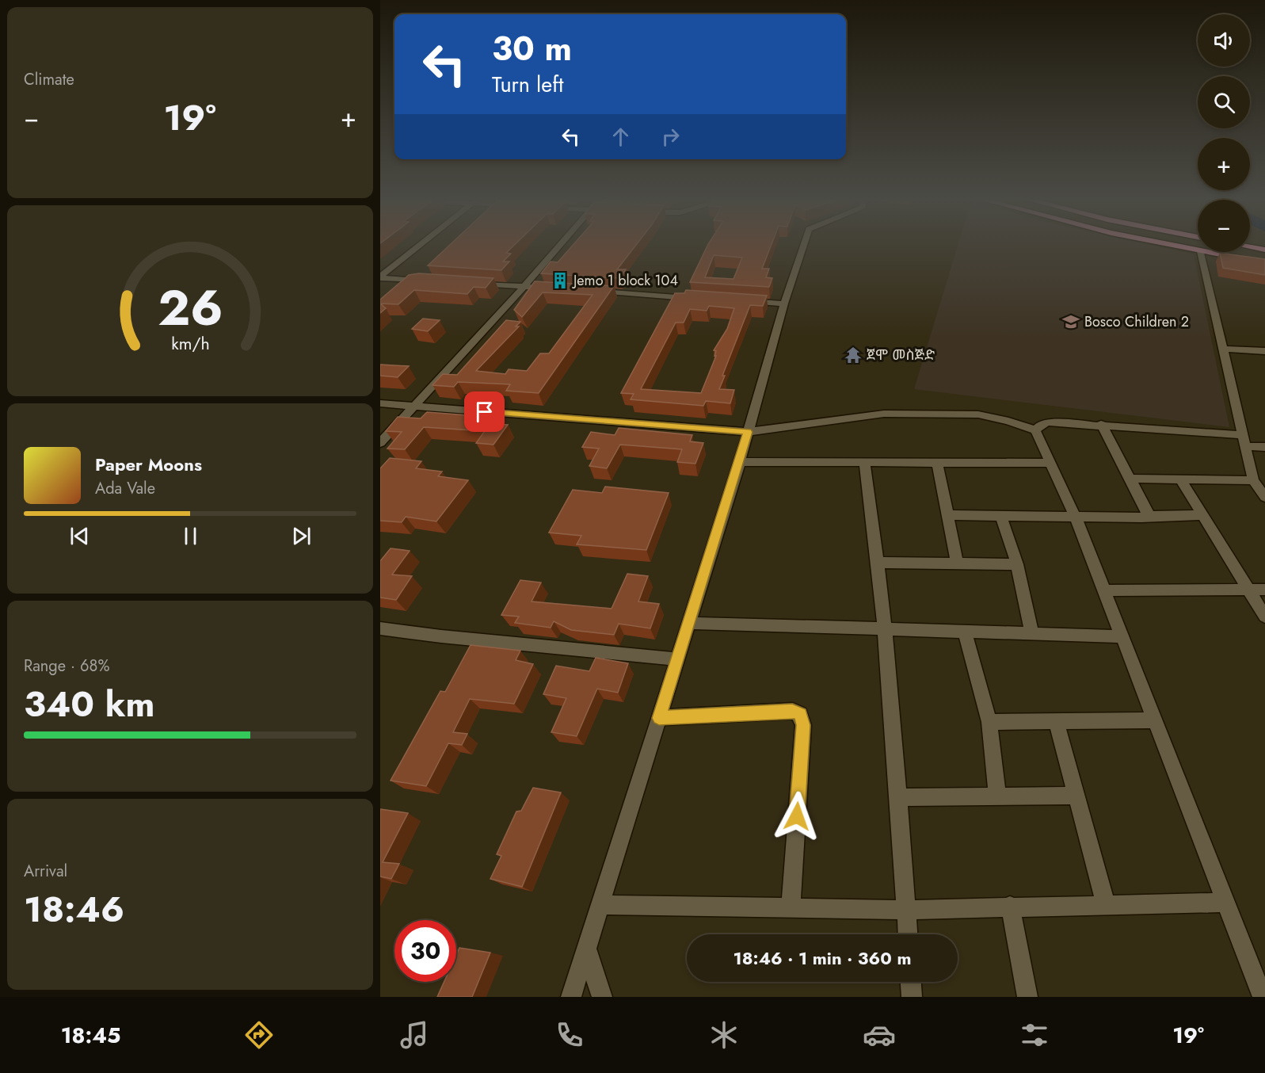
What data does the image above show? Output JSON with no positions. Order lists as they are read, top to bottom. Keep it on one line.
{"places":{"building":["Jemo 1 block 104"],"school or university":["Bosco Children 2"],"temple":["ጀሞ መስጅድ"]},"page":{"tile":["Climate",["Range · 68%","340 km"],["Arrival","18:46"]],"map_buttons":["+","−"],"turn":["30 m","Turn left"],"heat":["−","19°","+"],"song":["Paper Moons","Ada Vale"],"limit":"30","trip":"18:46 · 1 min · 360 m","tabs":["18:45","19°"],"gauge":["26","km/h"]}}
